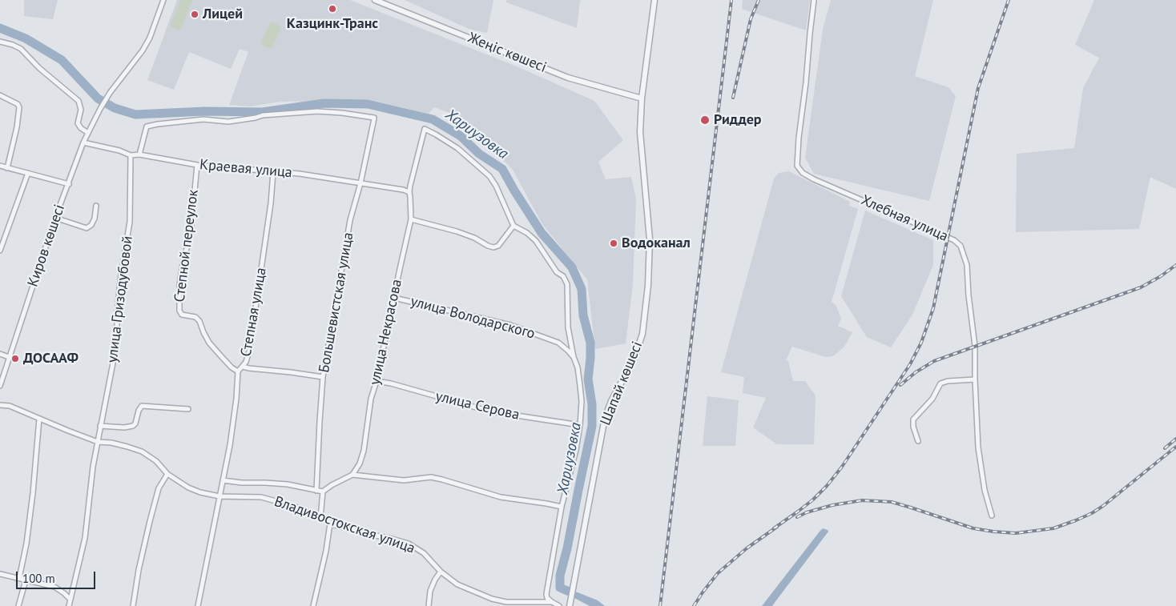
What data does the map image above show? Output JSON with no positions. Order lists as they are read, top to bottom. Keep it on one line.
{"streets":{"street":["Жеңіс көшесі","Краевая улица","Хлебная улица","Киров көшесі","Степной переулок","улица Гризодубовой","Большевистская улица","Степная улица","улица Володарского","улица Некрасова","Шапай көшесі","улица Серова","Владивостокская улица"]},"crossings":[["Жеңіс көшесі","Шапай көшесі"],["Краевая улица","Киров көшесі"],["Краевая улица","Степной переулок"],["Краевая улица","улица Гризодубовой"],["Краевая улица","Большевистская улица"],["Краевая улица","Степная улица"],["Краевая улица","улица Некрасова"],["Степной переулок","Степная улица"],["улица Гризодубовой","Владивостокская улица"],["Степная улица","Владивостокская улица"],["улица Володарского","улица Некрасова"],["улица Некрасова","улица Серова"]],"water":["Хариузовка"],"places":["Казцинк-Транс","Лицей","Риддер","Водоканал","ДОСААФ"],"scale_bar":"100 m"}
